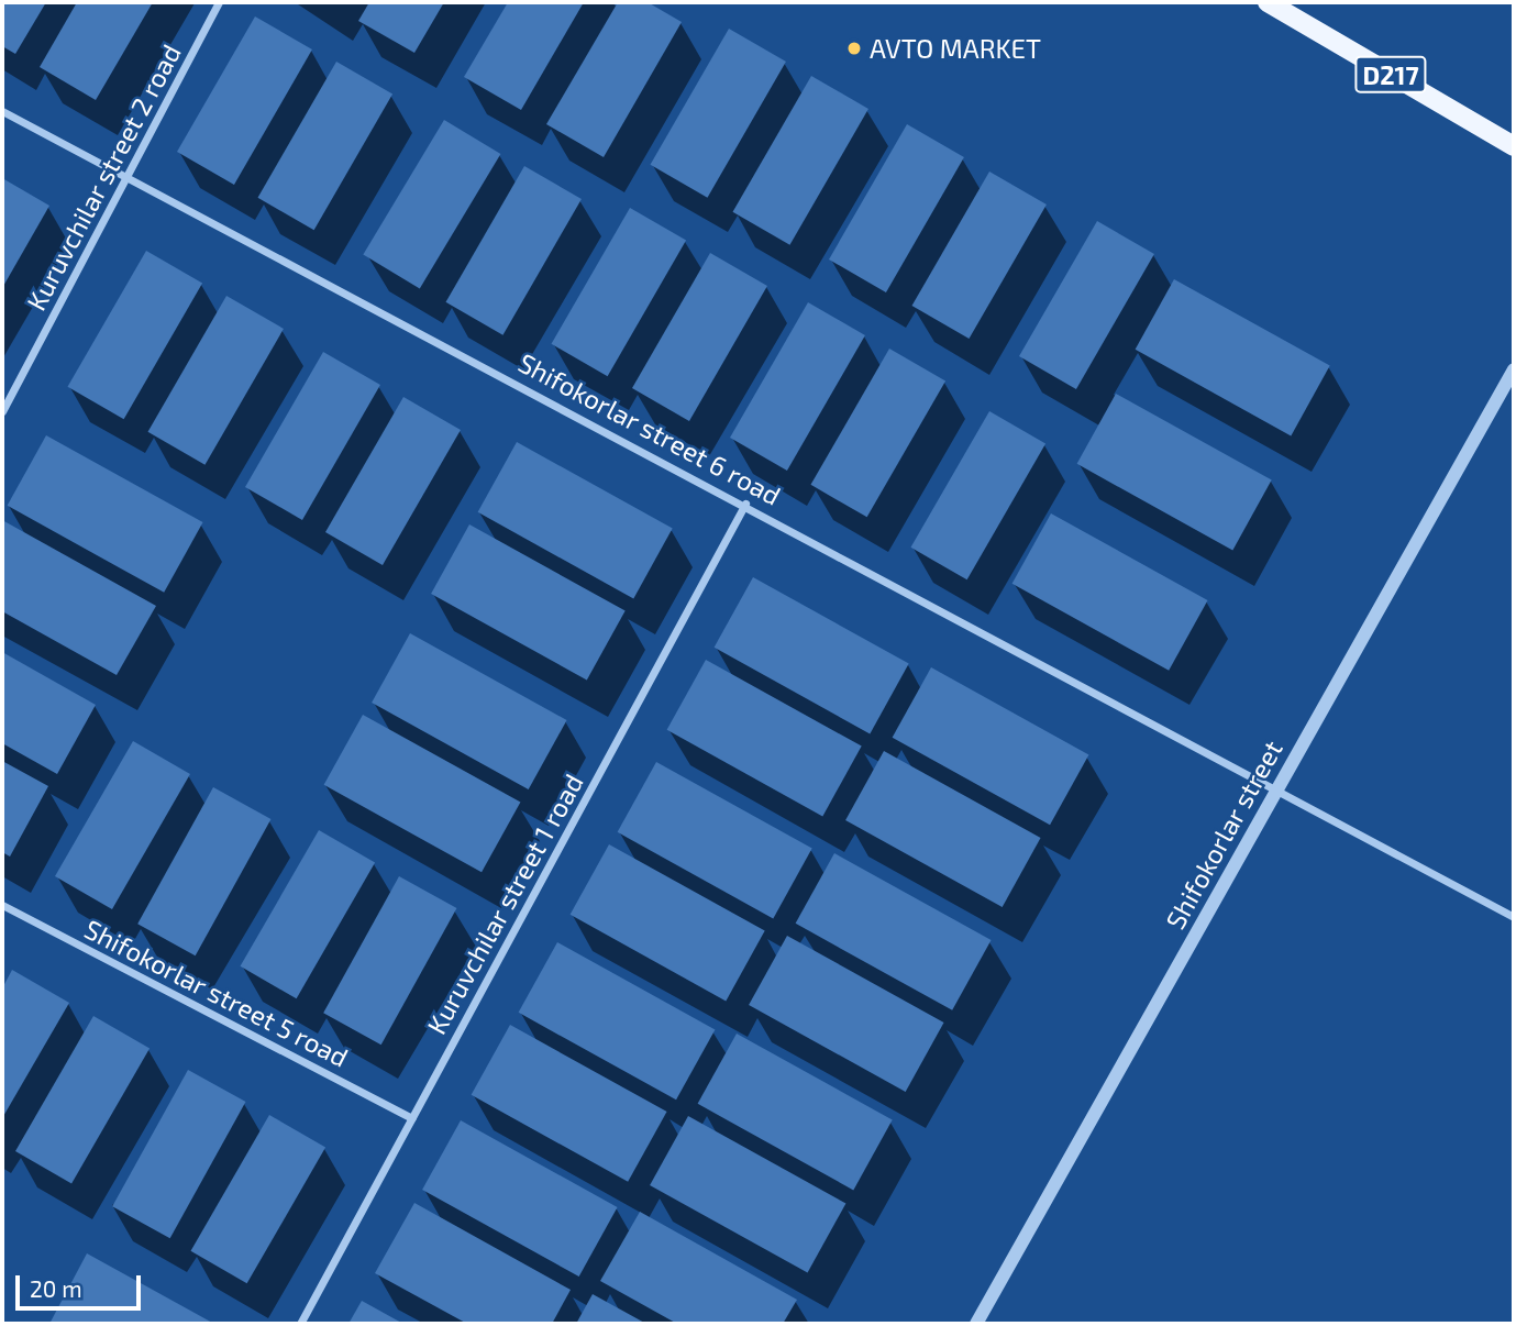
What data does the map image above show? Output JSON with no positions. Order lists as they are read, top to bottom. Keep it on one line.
{"streets":{"main road":["D217"],"street":["Kuruvchilar street 2 road","Shifokorlar street 6 road","Shifokorlar street","Kuruvchilar street 1 road","Shifokorlar street 5 road"]},"crossings":[["Kuruvchilar street 2 road","Shifokorlar street 6 road"],["Shifokorlar street 6 road","Shifokorlar street"],["Shifokorlar street 6 road","Kuruvchilar street 1 road"],["Kuruvchilar street 1 road","Shifokorlar street 5 road"]],"places":["AVTO MARKET"],"scale_bar":"20 m"}
